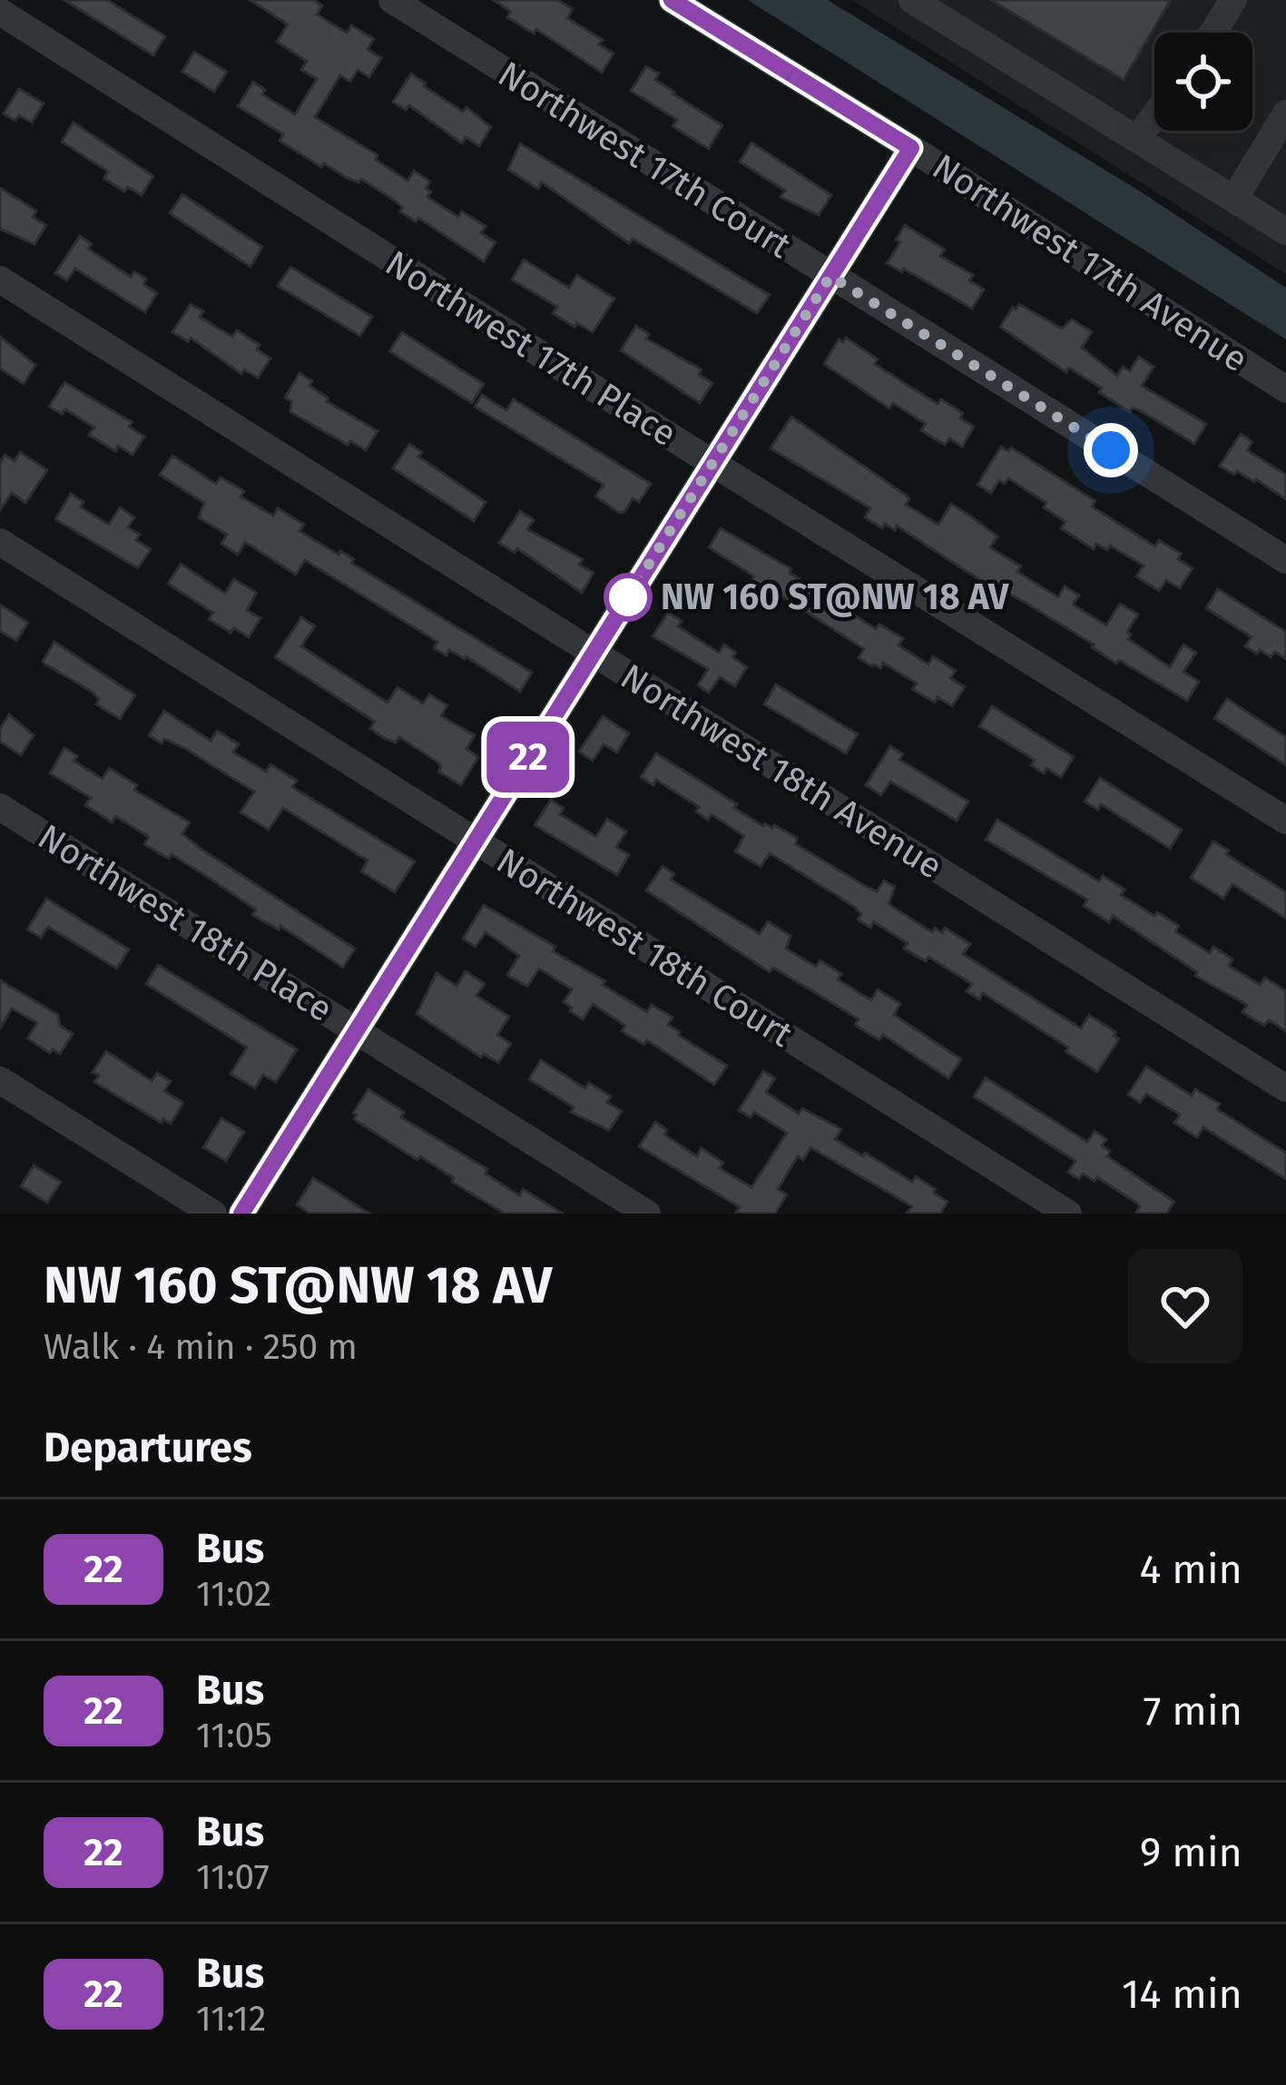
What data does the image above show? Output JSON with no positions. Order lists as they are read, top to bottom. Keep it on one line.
{"streets":{"street":["Northwest 17th Court","Northwest 17th Avenue","Northwest 17th Place","Northwest 18th Avenue","Northwest 18th Place","Northwest 18th Court"]},"places":["NW 160 ST@NW 18 AV"],"lines":["bus line 22"],"page":{"on_map":"22","heading":[["NW 160 ST@NW 18 AV","Walk · 4 min · 250 m"],"Departures"],"list":[{"mark":"22","name":"Bus","note":"11:02","value":"4 min"},{"mark":"22","name":"Bus","note":"11:05","value":"7 min"},{"mark":"22","name":"Bus","note":"11:07","value":"9 min"},{"mark":"22","name":"Bus","note":"11:12","value":"14 min"}]}}
